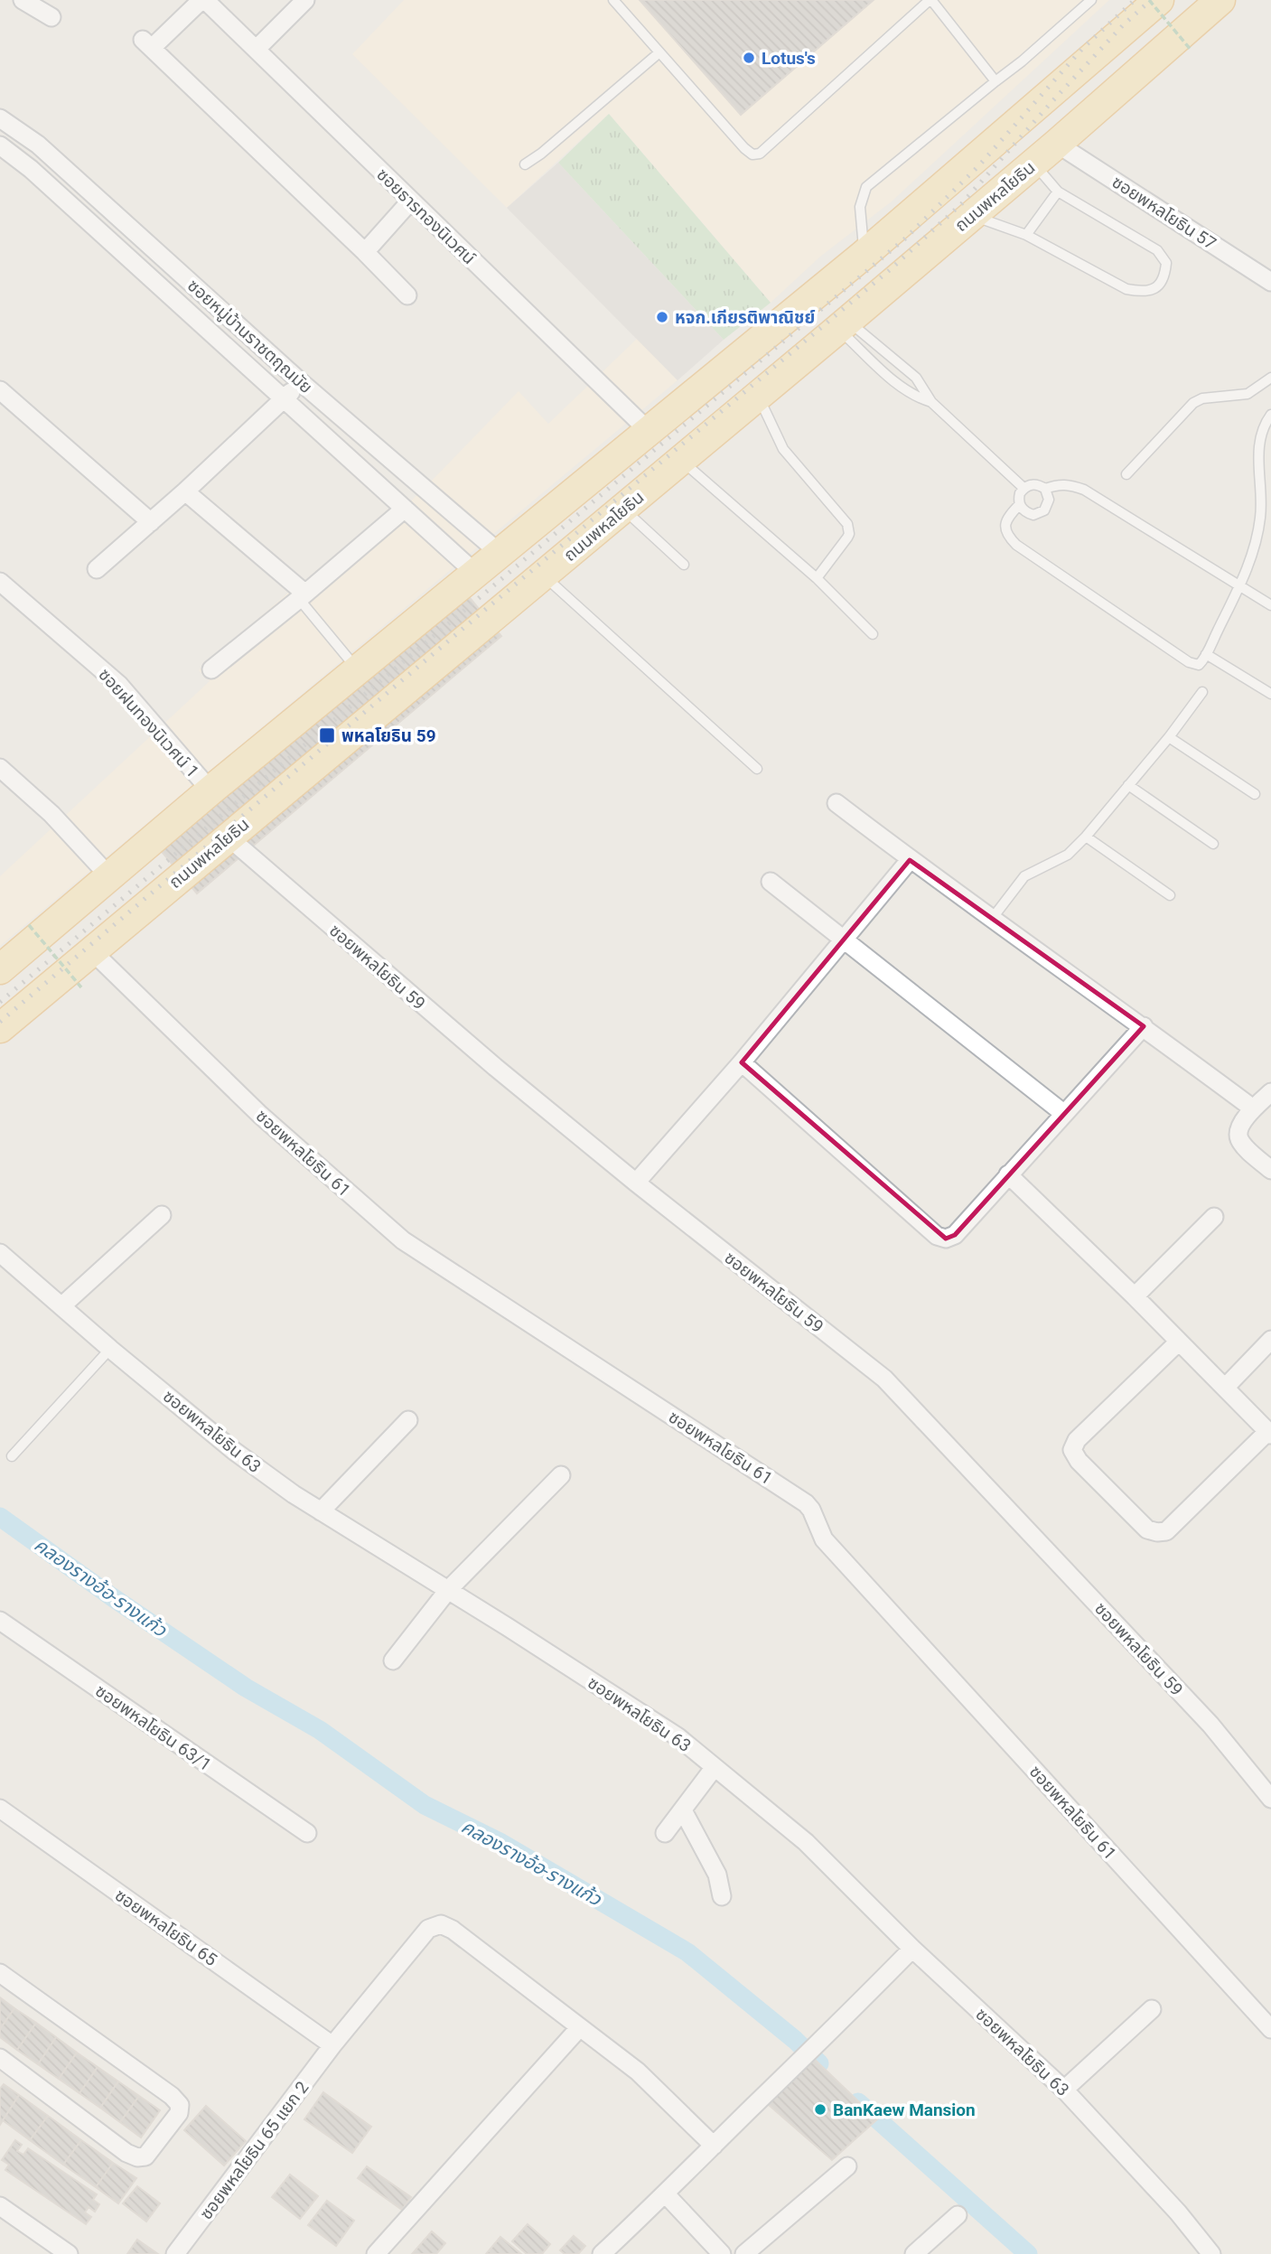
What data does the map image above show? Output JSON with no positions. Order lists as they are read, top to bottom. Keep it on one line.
{"streets":{"main road":["ถนนพหลโยธิน"],"street":["ซอยพหลโยธิน 57","ซอยธารทองนิเวศน์","ซอยหมู่บ้านราชตฤณมัย","ซอยฝนทองนิเวศน์ 1","ซอยพหลโยธิน 59","ซอยพหลโยธิน 61","ซอยพหลโยธิน 63","ซอยพหลโยธิน 63/1","ซอยพหลโยธิน 65","ซอยพหลโยธิน 65 แยก 2"]},"crossings":[["ถนนพหลโยธิน","ซอยพหลโยธิน 57"],["ถนนพหลโยธิน","ซอยพหลโยธิน 59"],["ถนนพหลโยธิน","ซอยพหลโยธิน 61"],["ซอยพหลโยธิน 65","ซอยพหลโยธิน 65 แยก 2"]],"water":["คลองรางอ้อ-รางแก้ว"],"places":{"other":["Lotus's","หจก.เกียรติพาณิชย์","BanKaew Mansion"],"transit":["พหลโยธิน 59"]}}
